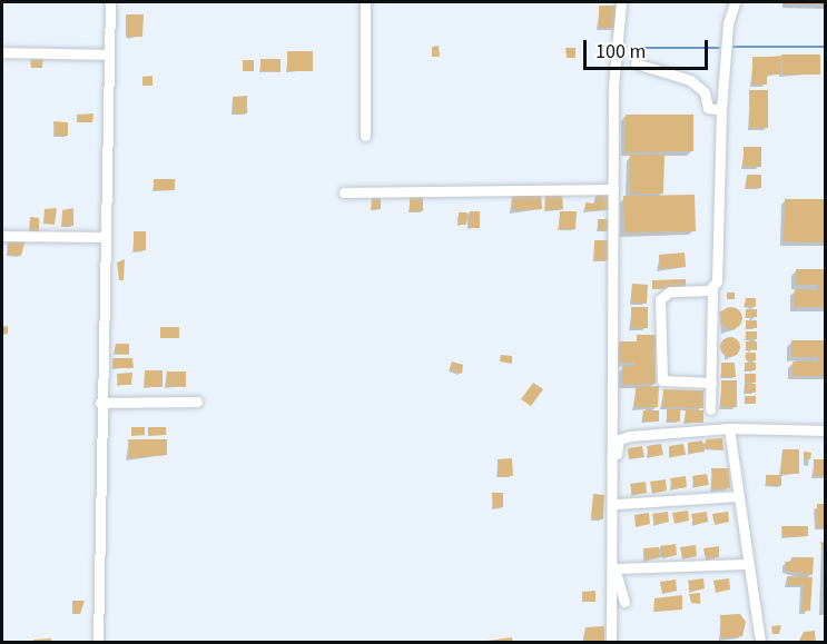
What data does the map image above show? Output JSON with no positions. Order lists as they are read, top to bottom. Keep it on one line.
{"scale_bar":"100 m"}
